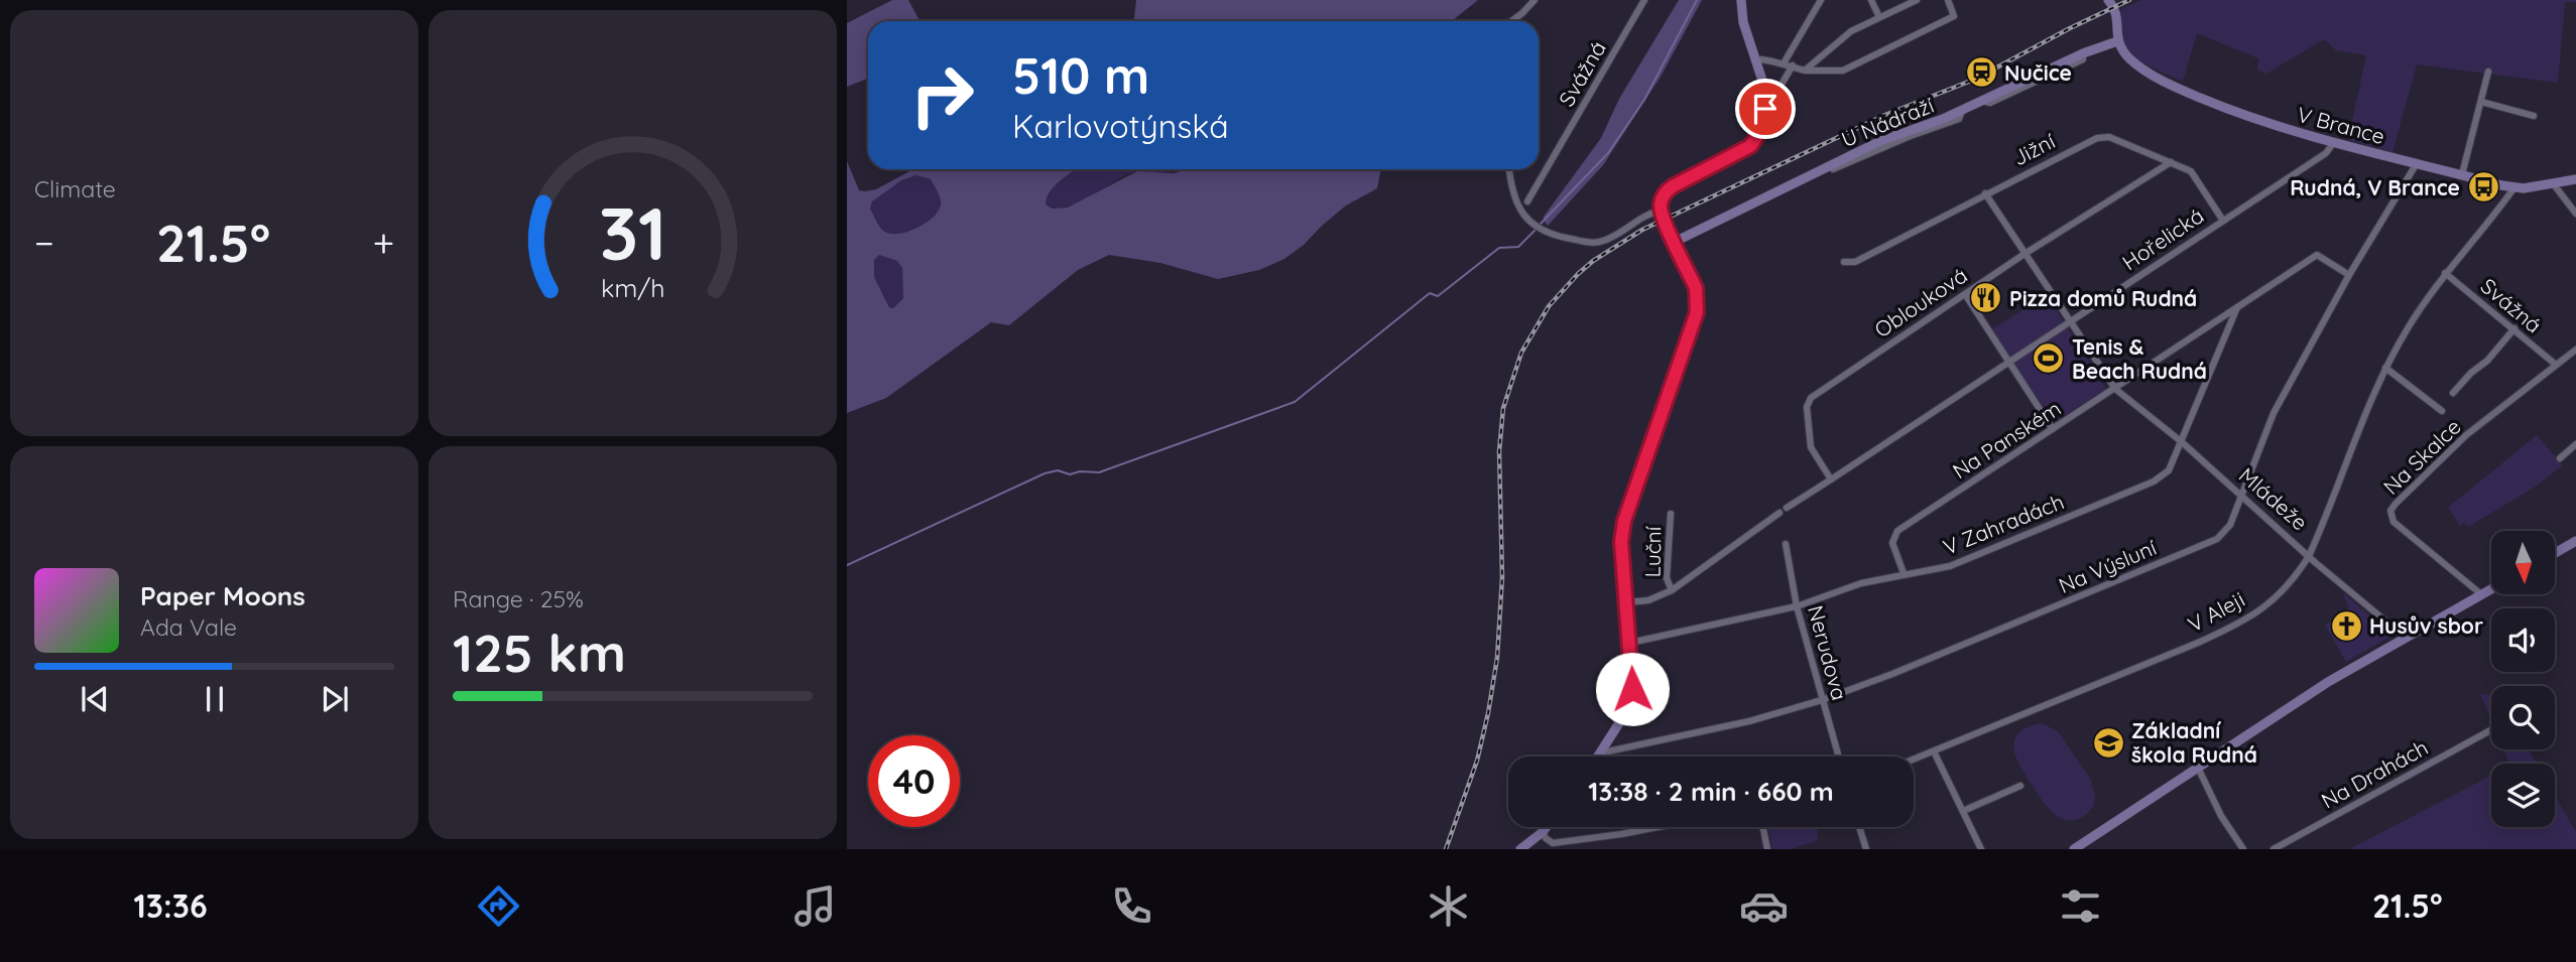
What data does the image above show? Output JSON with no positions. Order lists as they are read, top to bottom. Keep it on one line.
{"streets":{"street":["Svážná","U Nádraží","V Brance","Jižní","Hořelická","Oblouková","Na Panském","Na Skalce","Mládeže","V Zahradách","Luční","Na Výsluní","V Aleji","Nerudova","Na Drahách"]},"crossings":[["Svážná","Na Skalce"],["Svážná","V Aleji"],["U Nádraží","V Brance"],["V Brance","Hořelická"],["V Brance","Na Výsluní"],["V Brance","V Aleji"],["Jižní","Hořelická"],["Jižní","Oblouková"],["Jižní","Mládeže"],["Hořelická","Oblouková"],["Hořelická","Mládeže"],["Oblouková","Mládeže"],["Na Panském","Mládeže"],["Na Panském","V Zahradách"],["Na Panském","Na Výsluní"],["Mládeže","V Zahradách"],["Mládeže","Na Výsluní"],["Mládeže","V Aleji"],["V Zahradách","Nerudova"],["Na Výsluní","Nerudova"]],"places":{"station":["Nučice"],"bus stop":["Rudná, V Brance"],"restaurant":["Pizza domů Rudná"],"sports":["Tenis & Beach Rudná"],"church":["Husův sbor"],"school or university":["Základní škola Rudná"]},"north":"bottom","page":{"tile":["Climate",["Range · 25%","125 km"]],"turn":["510 m","Karlovotýnská"],"heat":["−","21.5°","+"],"song":["Paper Moons","Ada Vale"],"limit":"40","trip":"13:38 · 2 min · 660 m","tabs":["13:36","21.5°"],"gauge":["31","km/h"]}}
